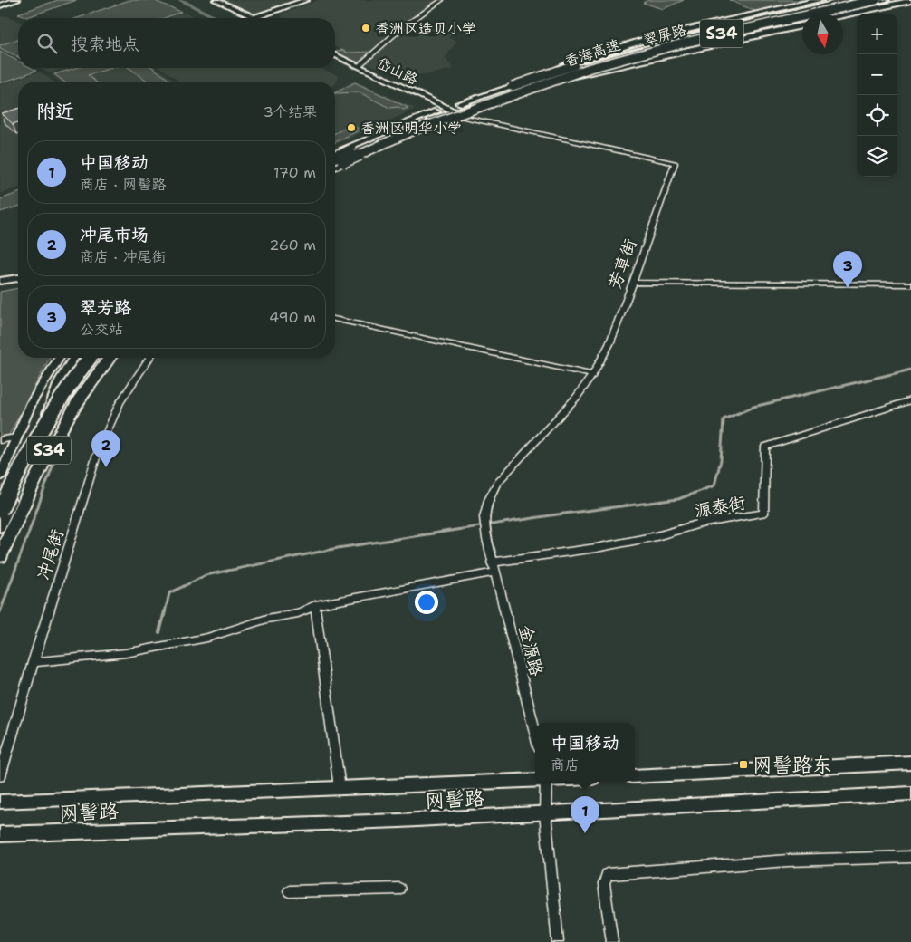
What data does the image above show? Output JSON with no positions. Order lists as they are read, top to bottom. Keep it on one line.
{"streets":{"highway":["S34","香海高速"],"main road":["翠屏路","岱山路","网髻路"],"street":["芳草街","源泰街","冲尾街","金源路"]},"crossings":[["翠屏路","岱山路"],["翠屏路","芳草街"],["岱山路","芳草街"],["芳草街","源泰街"],["芳草街","金源路"],["源泰街","金源路"]],"places":{"other":["香洲区造贝小学","香洲区明华小学"],"transit":["网髻路东"]},"north":"bottom","page":{"map_buttons":["+","−"],"search":"搜索地点","heading":["附近","3个结果"],"list":[{"mark":"1","name":"中国移动","note":"商店 · 网髻路","value":"170 m"},{"mark":"2","name":"冲尾市场","note":"商店 · 冲尾街","value":"260 m"},{"mark":"3","name":"翠芳路","note":"公交站","value":"490 m"}],"pins":["3","2","1"],"popup":["中国移动","商店"]}}
